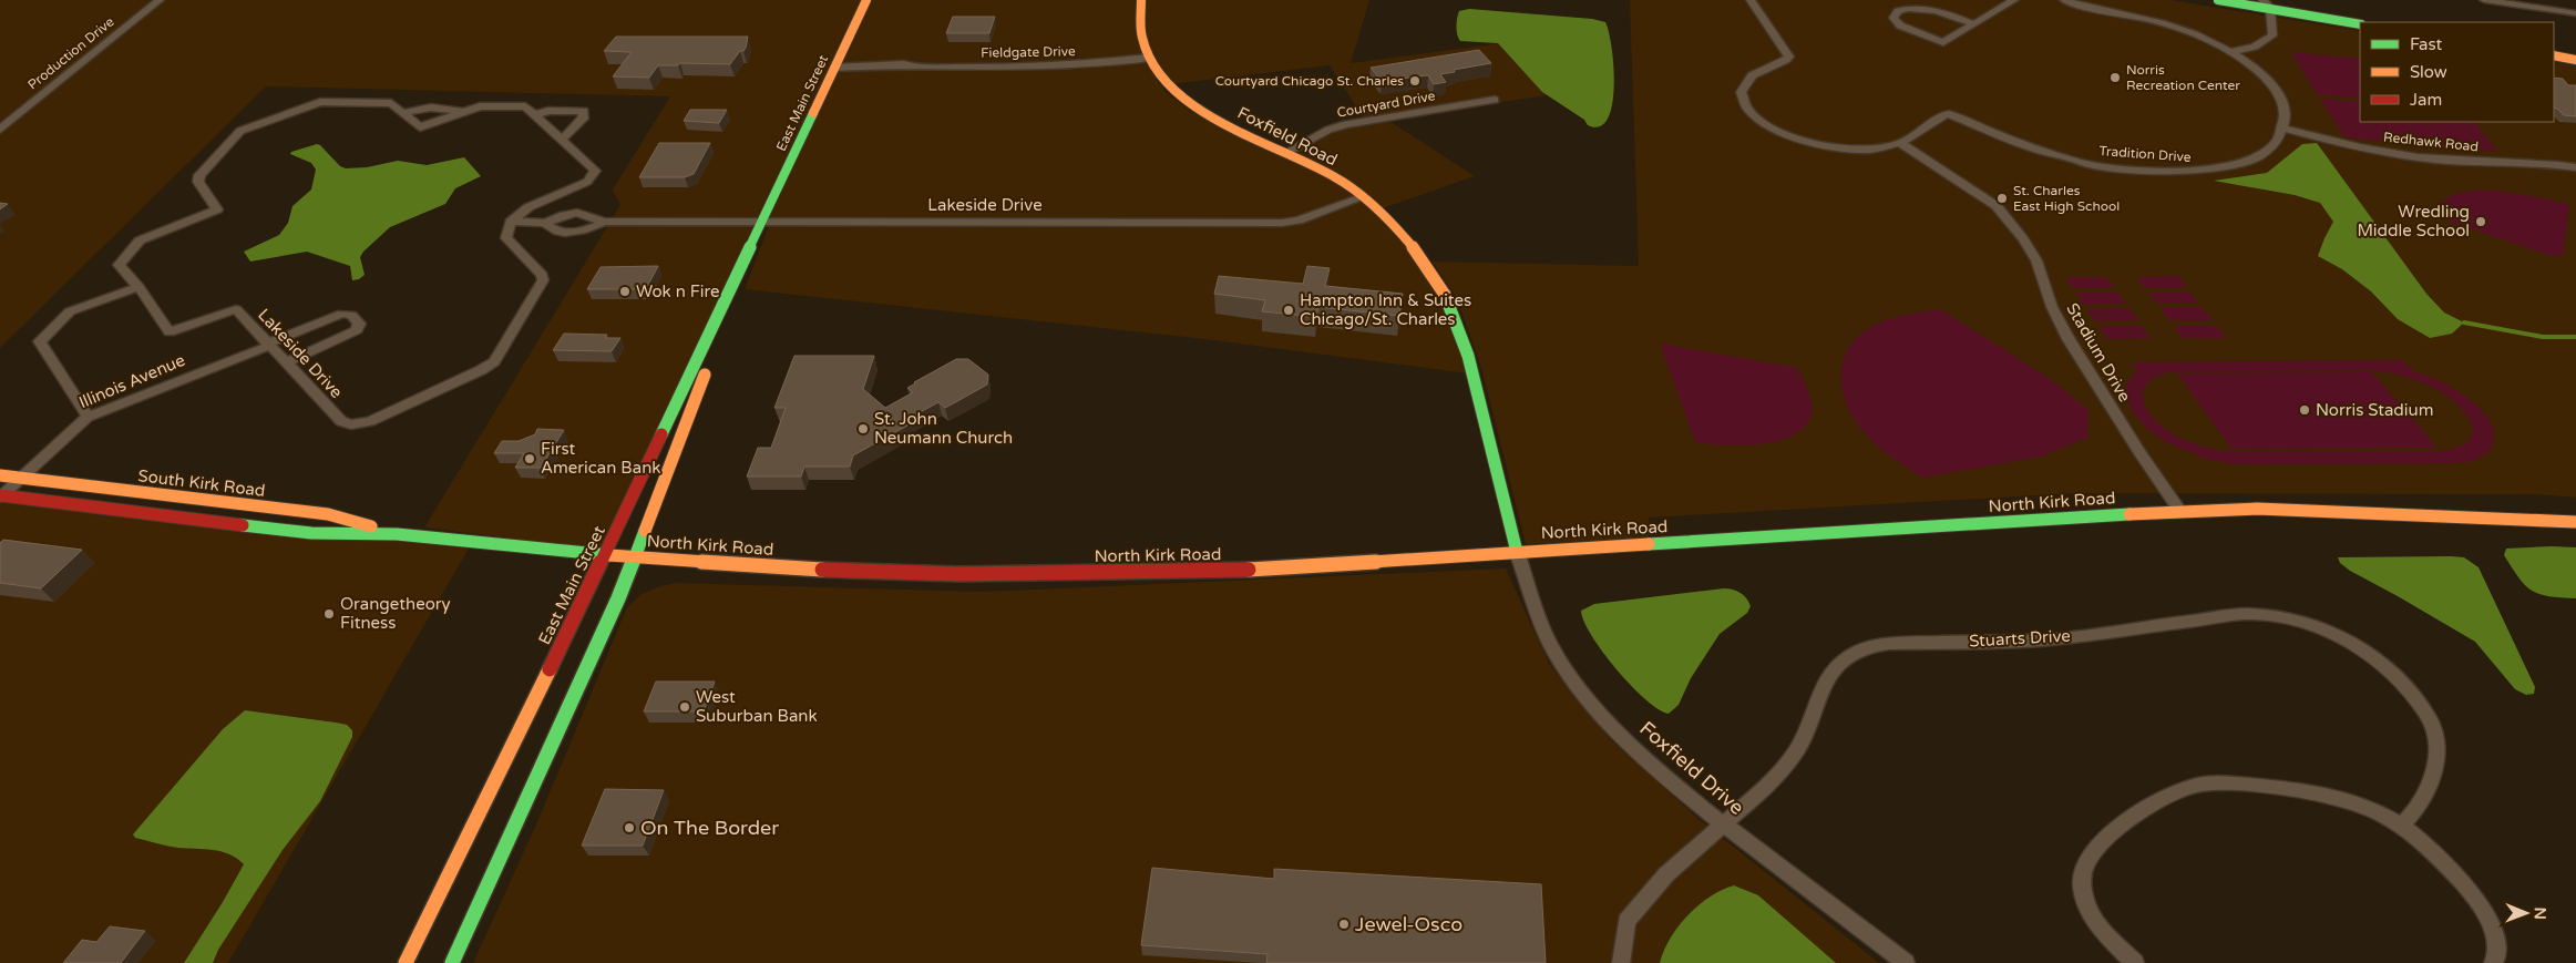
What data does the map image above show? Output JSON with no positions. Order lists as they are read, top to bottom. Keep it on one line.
{"streets":{"main road":["East Main Street","Foxfield Road","South Kirk Road","North Kirk Road"],"street":["Fieldgate Drive","Production Drive","Courtyard Drive","Redhawk Road","Tradition Drive","Lakeside Drive","Stadium Drive","Illinois Avenue","Stuarts Drive","Foxfield Drive"]},"crossings":[["Fieldgate Drive","East Main Street"],["Fieldgate Drive","Foxfield Road"],["East Main Street","Lakeside Drive"],["East Main Street","South Kirk Road"],["East Main Street","North Kirk Road"],["Courtyard Drive","Foxfield Road"],["Foxfield Road","Lakeside Drive"],["Foxfield Road","North Kirk Road"],["Foxfield Road","Foxfield Drive"],["Redhawk Road","Tradition Drive"],["Tradition Drive","Stadium Drive"],["Lakeside Drive","Illinois Avenue"],["Stadium Drive","North Kirk Road"],["Illinois Avenue","South Kirk Road"],["South Kirk Road","North Kirk Road"],["North Kirk Road","Foxfield Drive"],["Stuarts Drive","Foxfield Drive"]],"places":["Norris Recreation Center","Courtyard Chicago St. Charles","St. Charles East High School","Wredling Middle School","Wok n Fire","Hampton Inn & Suites Chicago/St. Charles","Norris Stadium","St. John Neumann Church","First American Bank","Orangetheory Fitness","West Suburban Bank","On The Border","Jewel-Osco"],"legend":["Fast","Slow","Jam"],"north":"right"}
